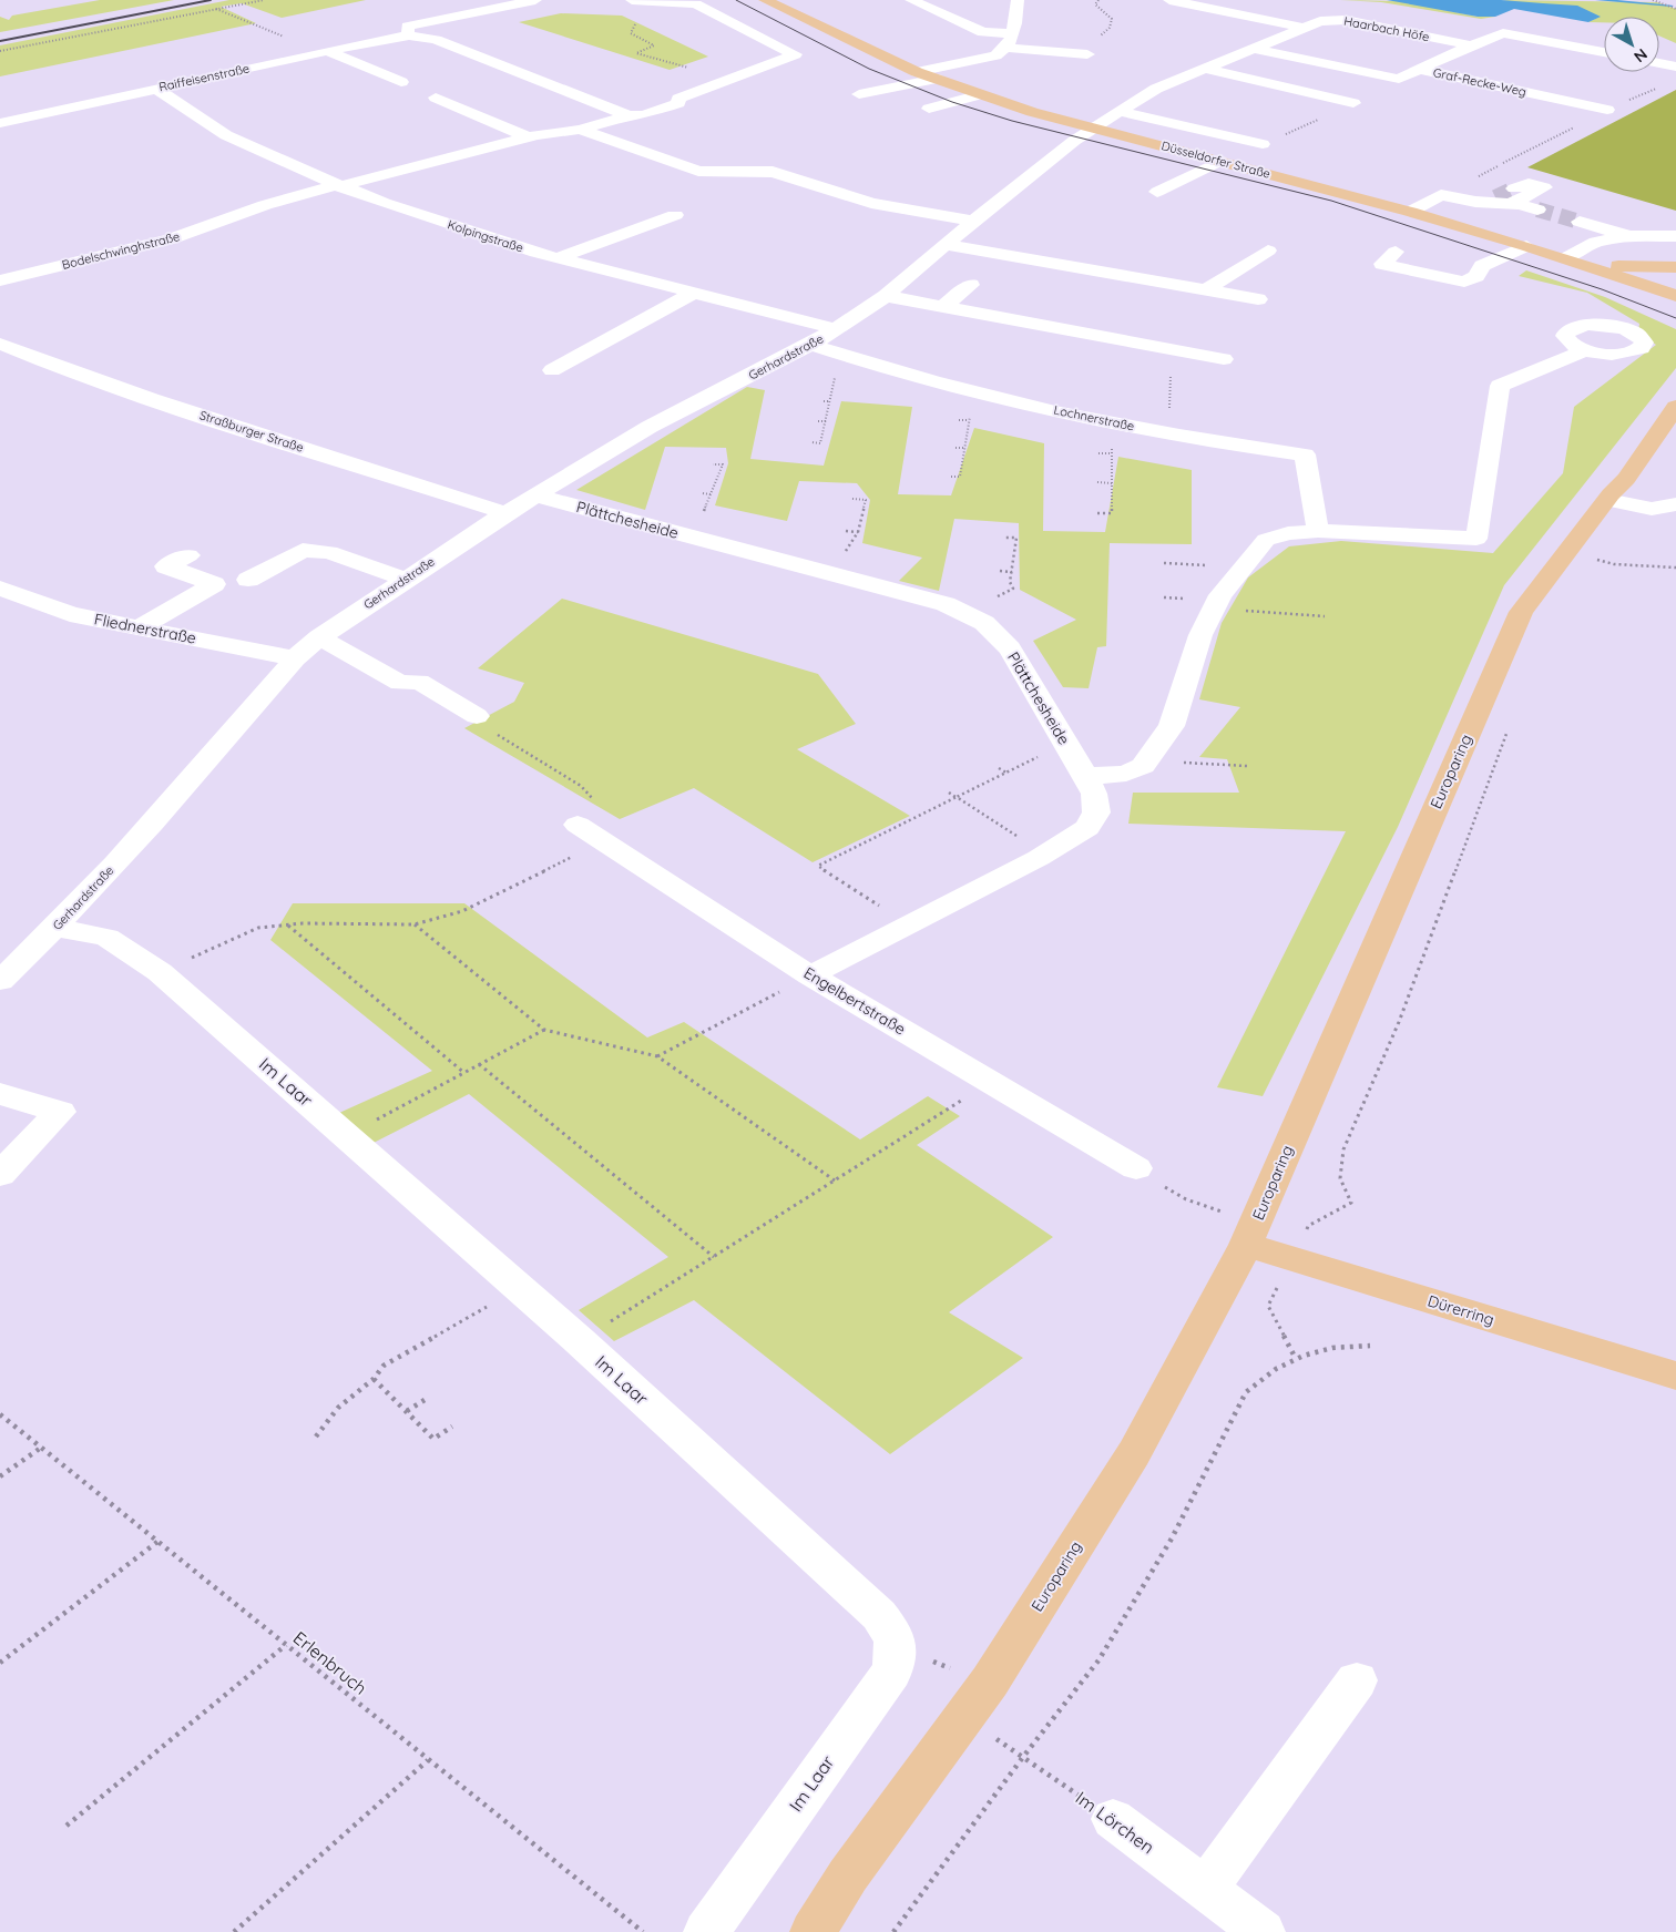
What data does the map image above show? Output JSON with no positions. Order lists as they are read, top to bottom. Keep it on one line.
{"streets":{"main road":["Düsseldorfer Straße","Europaring","Dürerring"],"street":["Haarbach Höfe","Raiffeisenstraße","Graf-Recke-Weg","Kolpingstraße","Bodelschwinghstraße","Gerhardstraße","Lochnerstraße","Straßburger Straße","Plättchesheide","Fliednerstraße","Engelbertstraße","Im Laar","Im Lörchen"],"path":["Erlenbruch"]},"crossings":[["Haarbach Höfe","Graf-Recke-Weg"],["Haarbach Höfe","Düsseldorfer Straße"],["Haarbach Höfe","Gerhardstraße"],["Raiffeisenstraße","Kolpingstraße"],["Raiffeisenstraße","Bodelschwinghstraße"],["Düsseldorfer Straße","Gerhardstraße"],["Kolpingstraße","Bodelschwinghstraße"],["Kolpingstraße","Gerhardstraße"],["Gerhardstraße","Lochnerstraße"],["Gerhardstraße","Straßburger Straße"],["Gerhardstraße","Plättchesheide"],["Gerhardstraße","Fliednerstraße"],["Gerhardstraße","Im Laar"],["Plättchesheide","Engelbertstraße"],["Europaring","Dürerring"],["Europaring","Im Lörchen"]],"north":"bottom right"}
